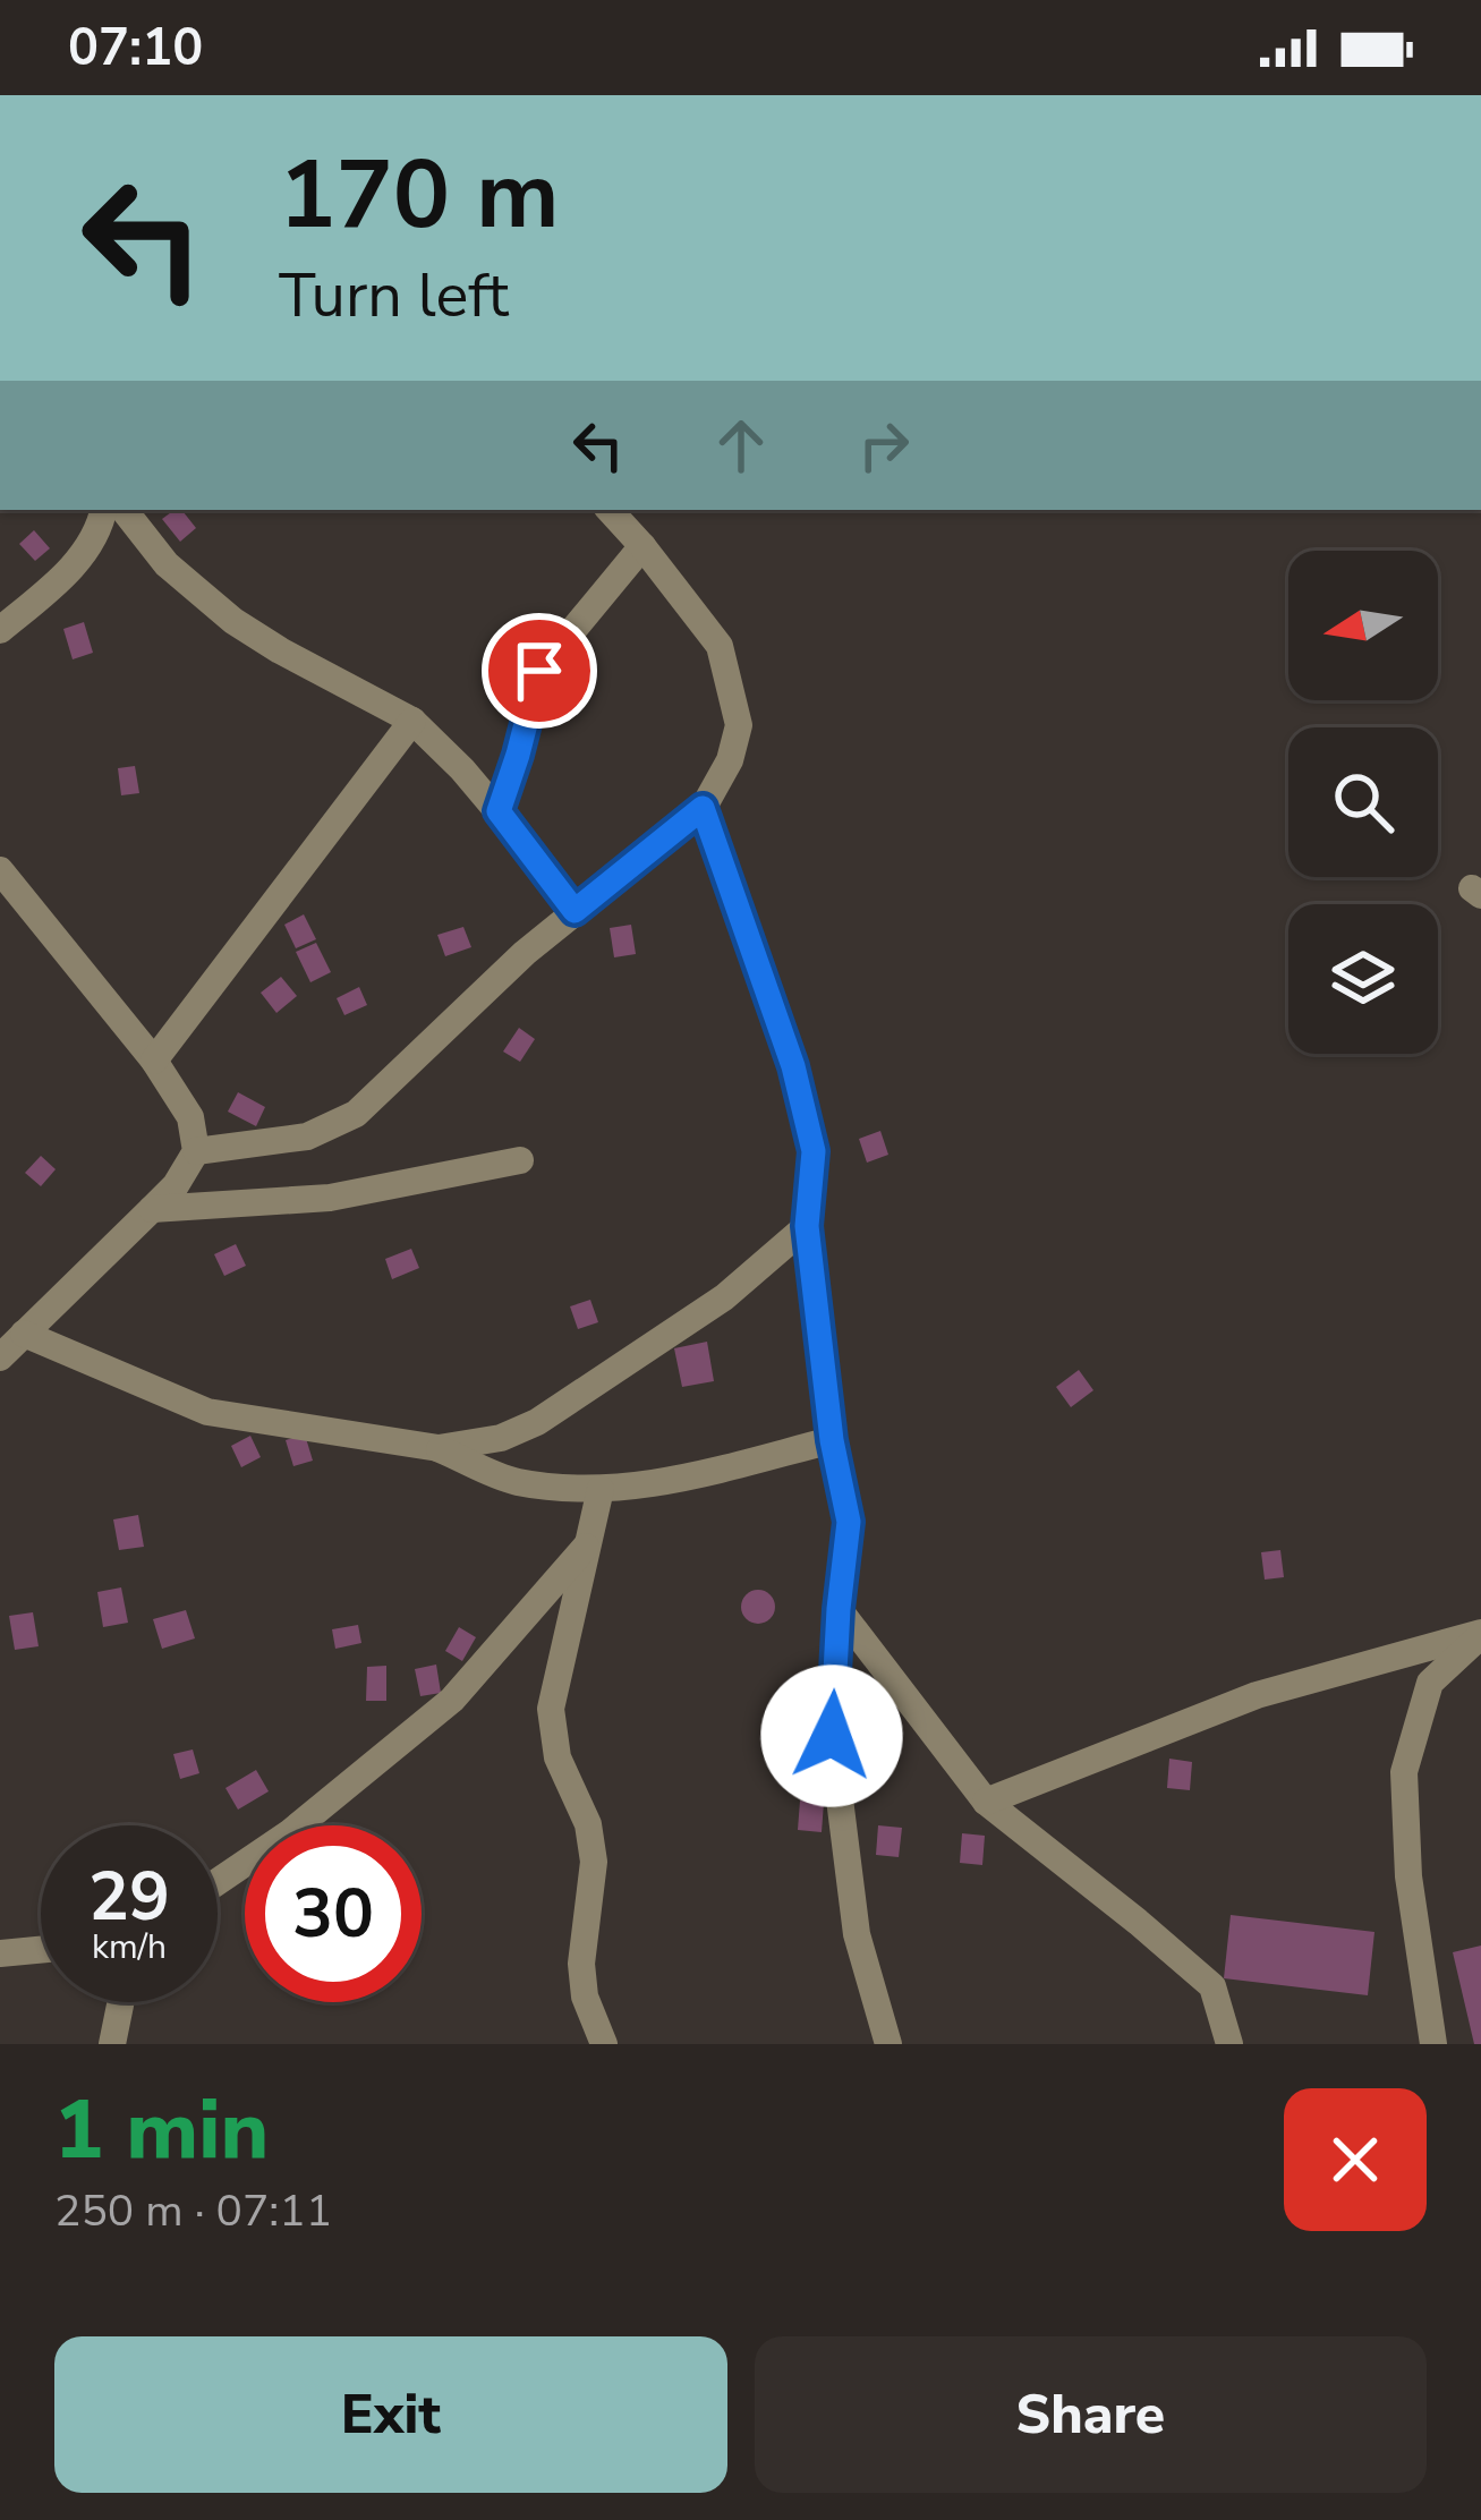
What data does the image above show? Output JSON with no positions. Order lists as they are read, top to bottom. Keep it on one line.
{"north":"left","page":{"status":"07:10","turn":["170 m","Turn left"],"speed":"29 km/h","limit":"30","heading":["1 min","250 m · 07:11"],"buttons":["Exit","Share"]}}
